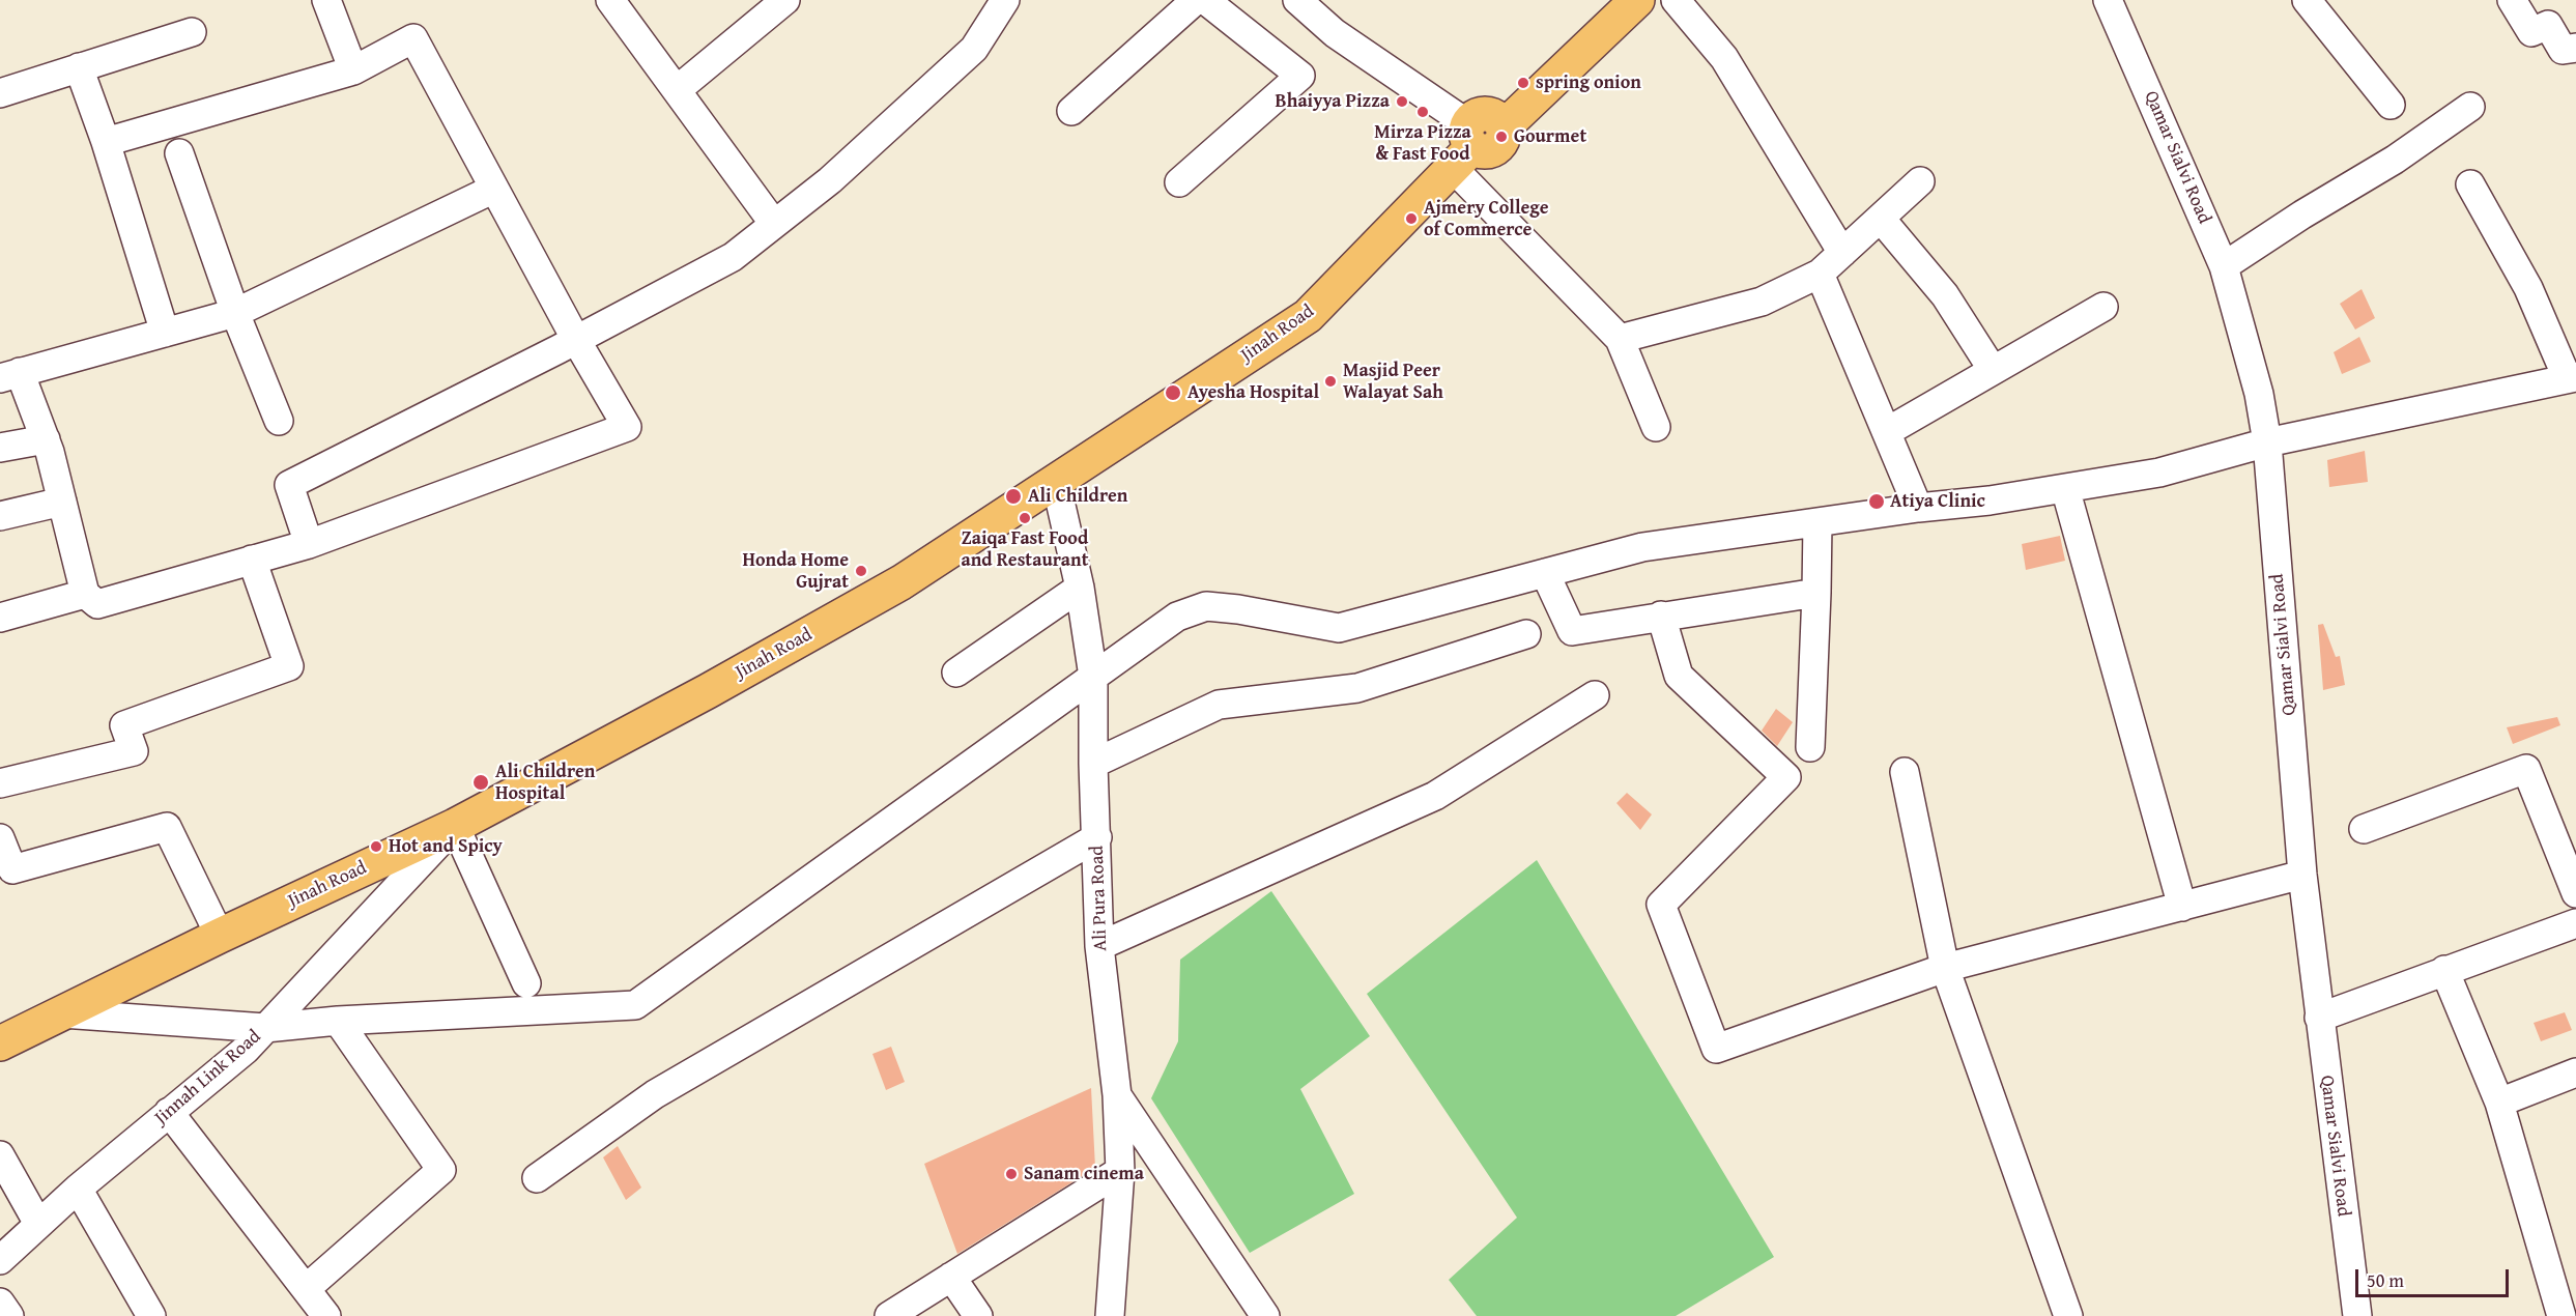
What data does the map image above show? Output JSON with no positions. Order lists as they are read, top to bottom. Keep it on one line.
{"streets":{"main road":["Jinah Road"],"street":["Qamar Sialvi Road","Ali Pura Road","Jinnah Link Road"]},"crossings":[["Jinah Road","Ali Pura Road"],["Jinah Road","Jinnah Link Road"]],"places":["spring onion","Bhaiyya Pizza","Mirza Pizza & Fast Food","Gourmet","Ajmery College of Commerce","Masjid Peer Walayat Sah","Ayesha Hospital","Ali Children","Atiya Clinic","Zaiqa Fast Food and Restaurant","Honda Home Gujrat","Ali Children Hospital","Hot and Spicy","Sanam cinema"],"scale_bar":"50 m"}
